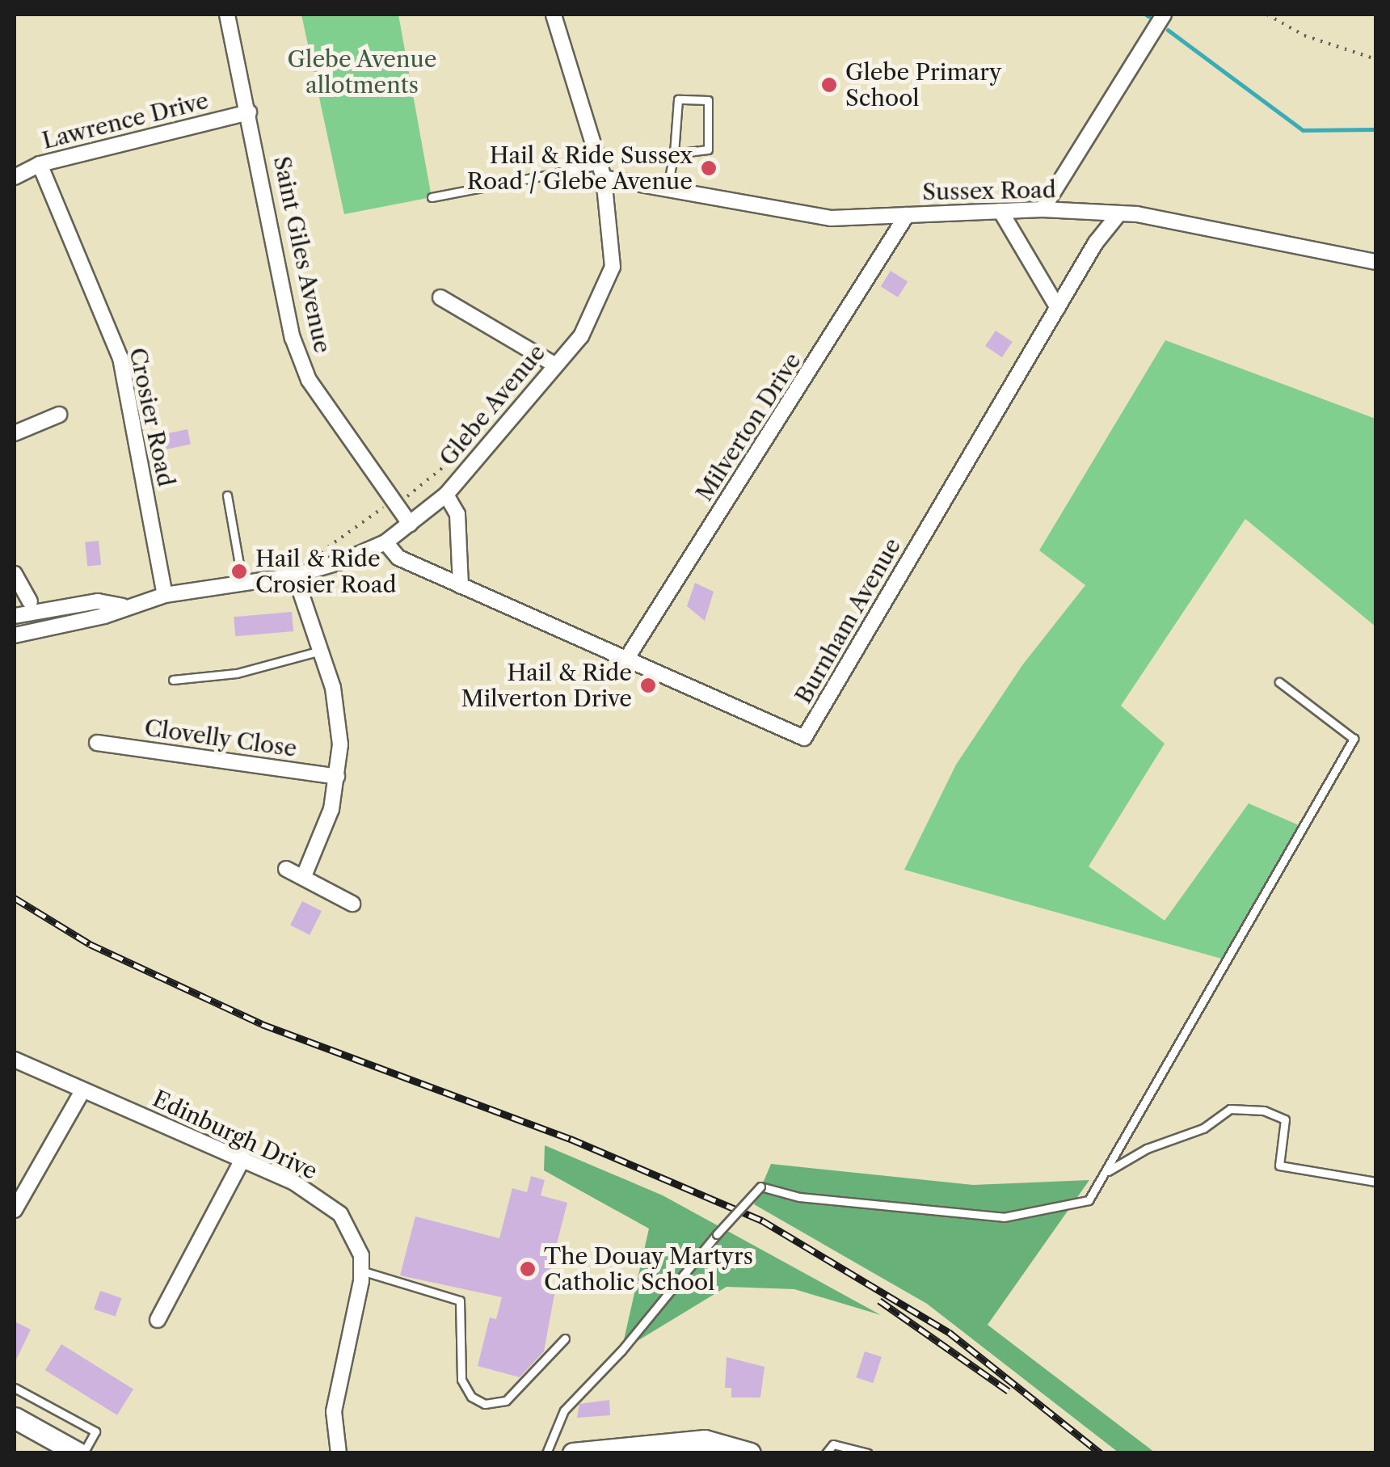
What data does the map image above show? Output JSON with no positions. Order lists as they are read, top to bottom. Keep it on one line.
{"streets":{"street":["Lawrence Drive","Sussex Road","Saint Giles Avenue","Glebe Avenue","Crosier Road","Milverton Drive","Burnham Avenue","Clovelly Close","Edinburgh Drive"]},"crossings":[["Lawrence Drive","Saint Giles Avenue"],["Lawrence Drive","Crosier Road"],["Sussex Road","Glebe Avenue"],["Sussex Road","Milverton Drive"],["Sussex Road","Burnham Avenue"],["Saint Giles Avenue","Glebe Avenue"],["Glebe Avenue","Crosier Road"],["Glebe Avenue","Burnham Avenue"],["Milverton Drive","Burnham Avenue"]],"parks":["Glebe Avenue allotments"],"places":["Glebe Primary School","Hail & Ride Sussex Road / Glebe Avenue","Hail & Ride Crosier Road","Hail & Ride Milverton Drive","The Douay Martyrs Catholic School"]}
